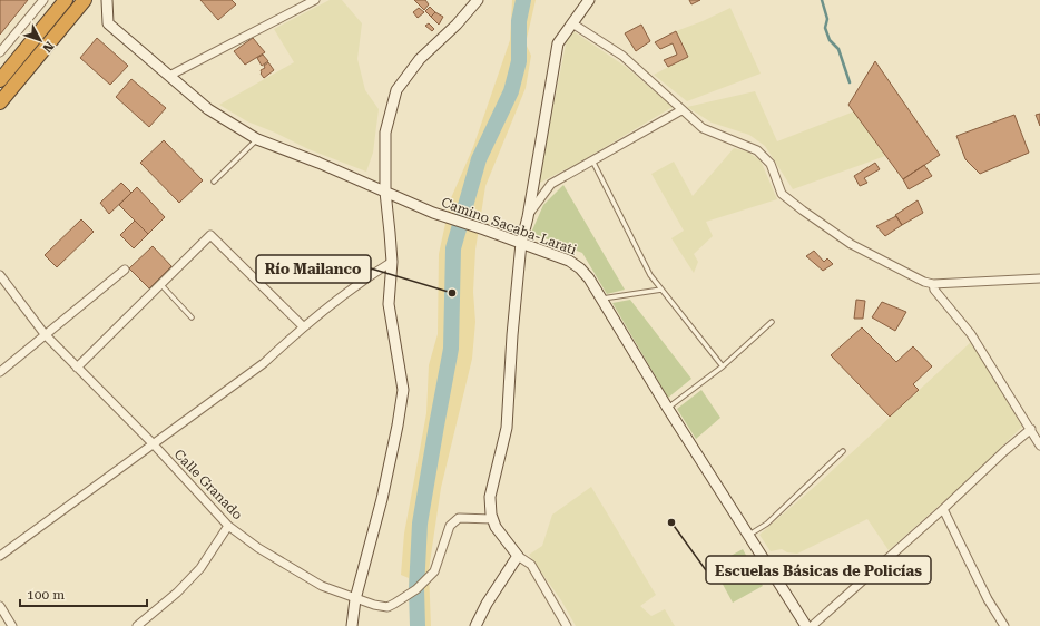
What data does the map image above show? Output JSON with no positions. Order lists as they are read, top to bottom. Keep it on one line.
{"streets":{"main road":["Camino Sacaba-Larati"],"street":["Calle Granado"]},"places":["Río Mailanco","Escuelas Básicas de Policías"],"scale_bar":"100 m","north":"bottom right"}
